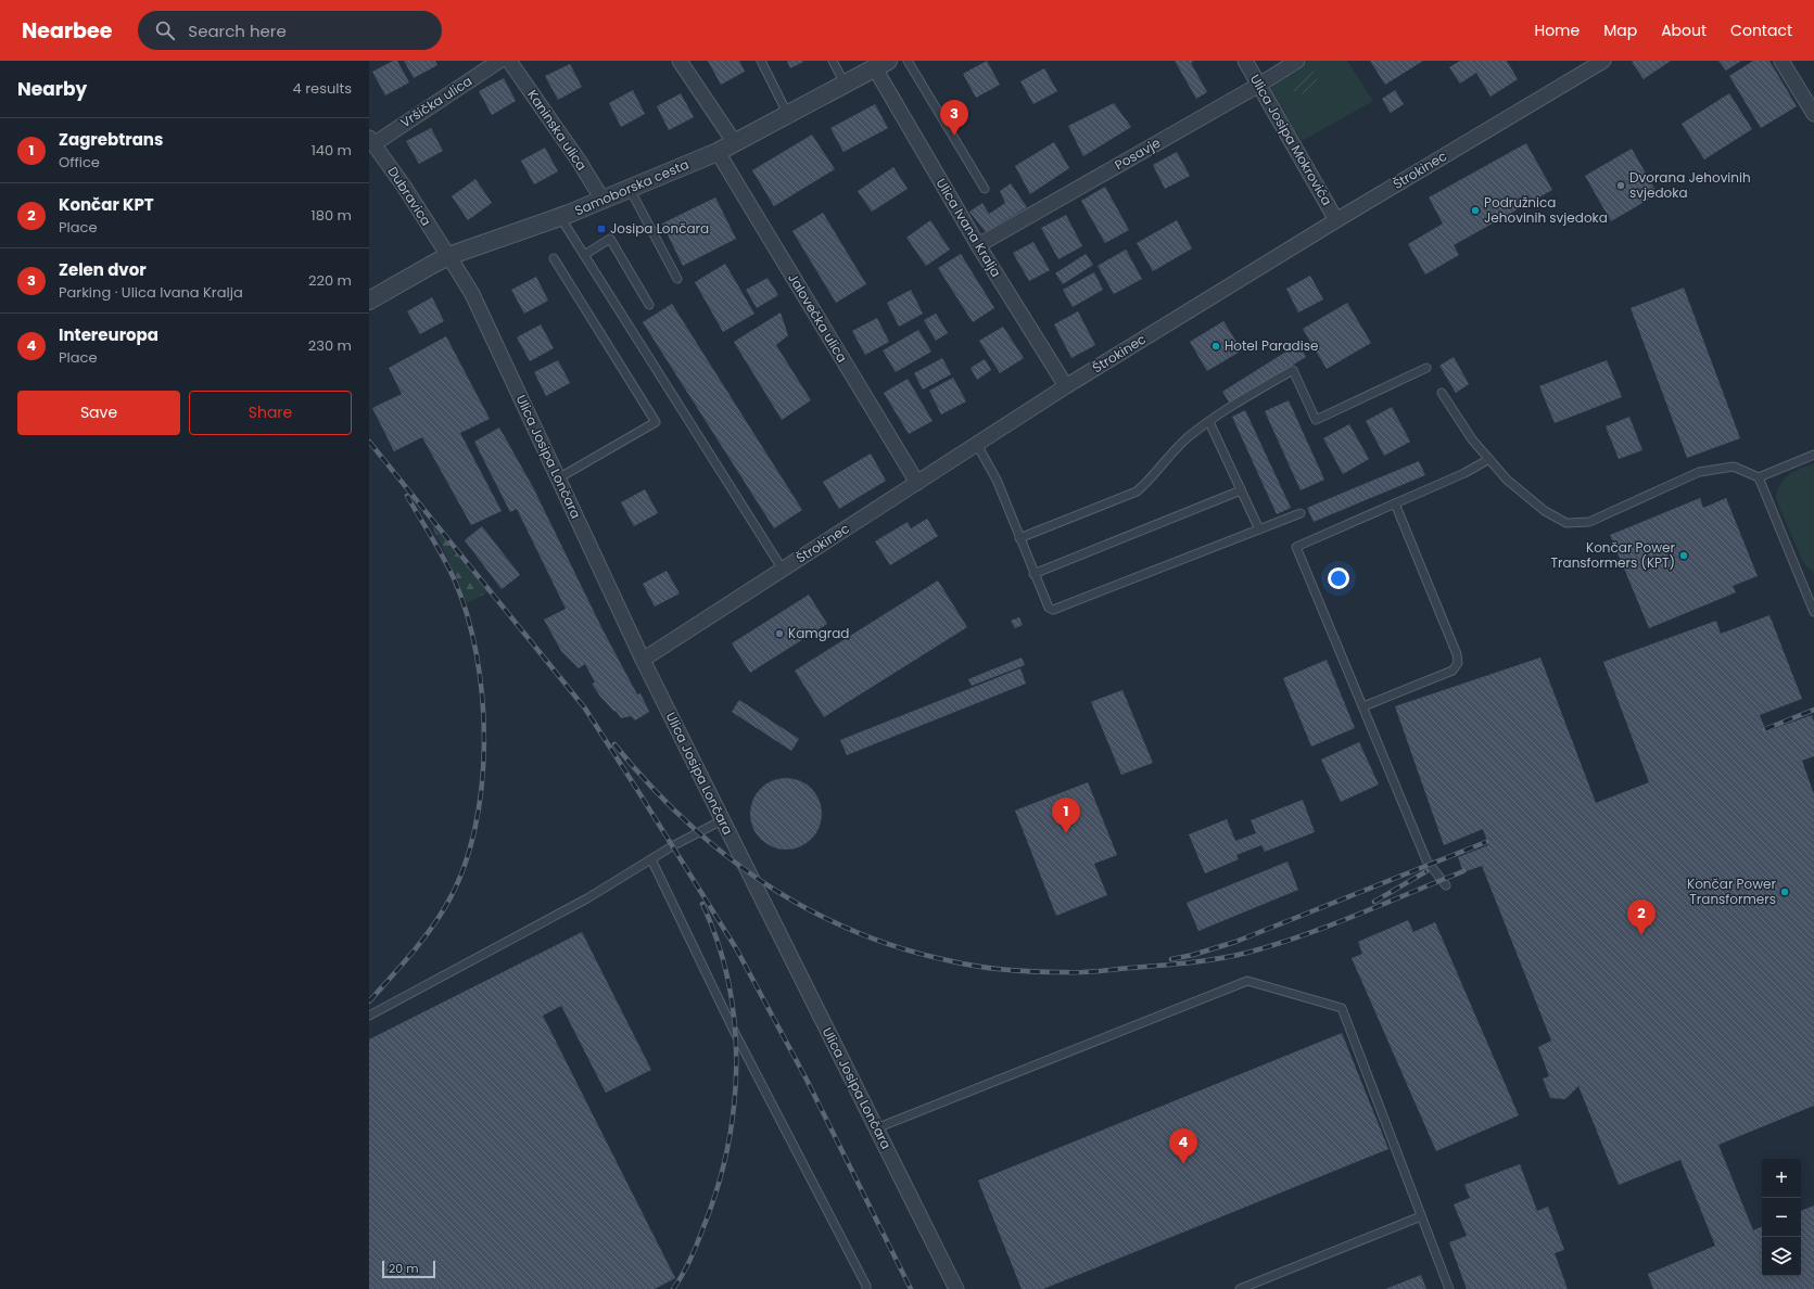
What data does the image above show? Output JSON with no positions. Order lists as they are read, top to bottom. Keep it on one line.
{"streets":{"street":["Vršička ulica","Kaninska ulica","Ulica Josipa Mokrovića","Posavje","Štrokinec","Samoborska cesta","Dubravica","Ulica Ivana Kralja","Jalovečka ulica","Ulica Josipa Lončara"]},"crossings":[["Vršička ulica","Dubravica"],["Kaninska ulica","Samoborska cesta"],["Ulica Josipa Mokrovića","Posavje"],["Ulica Josipa Mokrovića","Štrokinec"],["Posavje","Ulica Ivana Kralja"],["Štrokinec","Ulica Ivana Kralja"],["Štrokinec","Jalovečka ulica"],["Štrokinec","Ulica Josipa Lončara"],["Samoborska cesta","Dubravica"],["Samoborska cesta","Ulica Ivana Kralja"],["Samoborska cesta","Jalovečka ulica"],["Samoborska cesta","Ulica Josipa Lončara"],["Dubravica","Ulica Josipa Lončara"]],"places":{"other":["Dvorana Jehovinih svjedoka","Podružnica Jehovinih svjedoka","Hotel Paradise","Končar Power Transformers (KPT)","Kamgrad","Končar Power Transformers"],"transit":["Josipa Lončara"]},"scale_bar":"20 m","page":{"header":"Nearbee","search":"Search here","nav":["Home","Map","About","Contact"],"heading":["Nearby","4 results"],"pins":["3","1","2","4"],"list":[{"mark":"1","name":"Zagrebtrans","note":"Office","value":"140 m"},{"mark":"2","name":"Končar KPT","note":"Place","value":"180 m"},{"mark":"3","name":"Zelen dvor","note":"Parking · Ulica Ivana Kralja","value":"220 m"},{"mark":"4","name":"Intereuropa","note":"Place","value":"230 m"}],"buttons":["Save","Share"],"map_buttons":["+","−"],"scale":"20 m"}}
